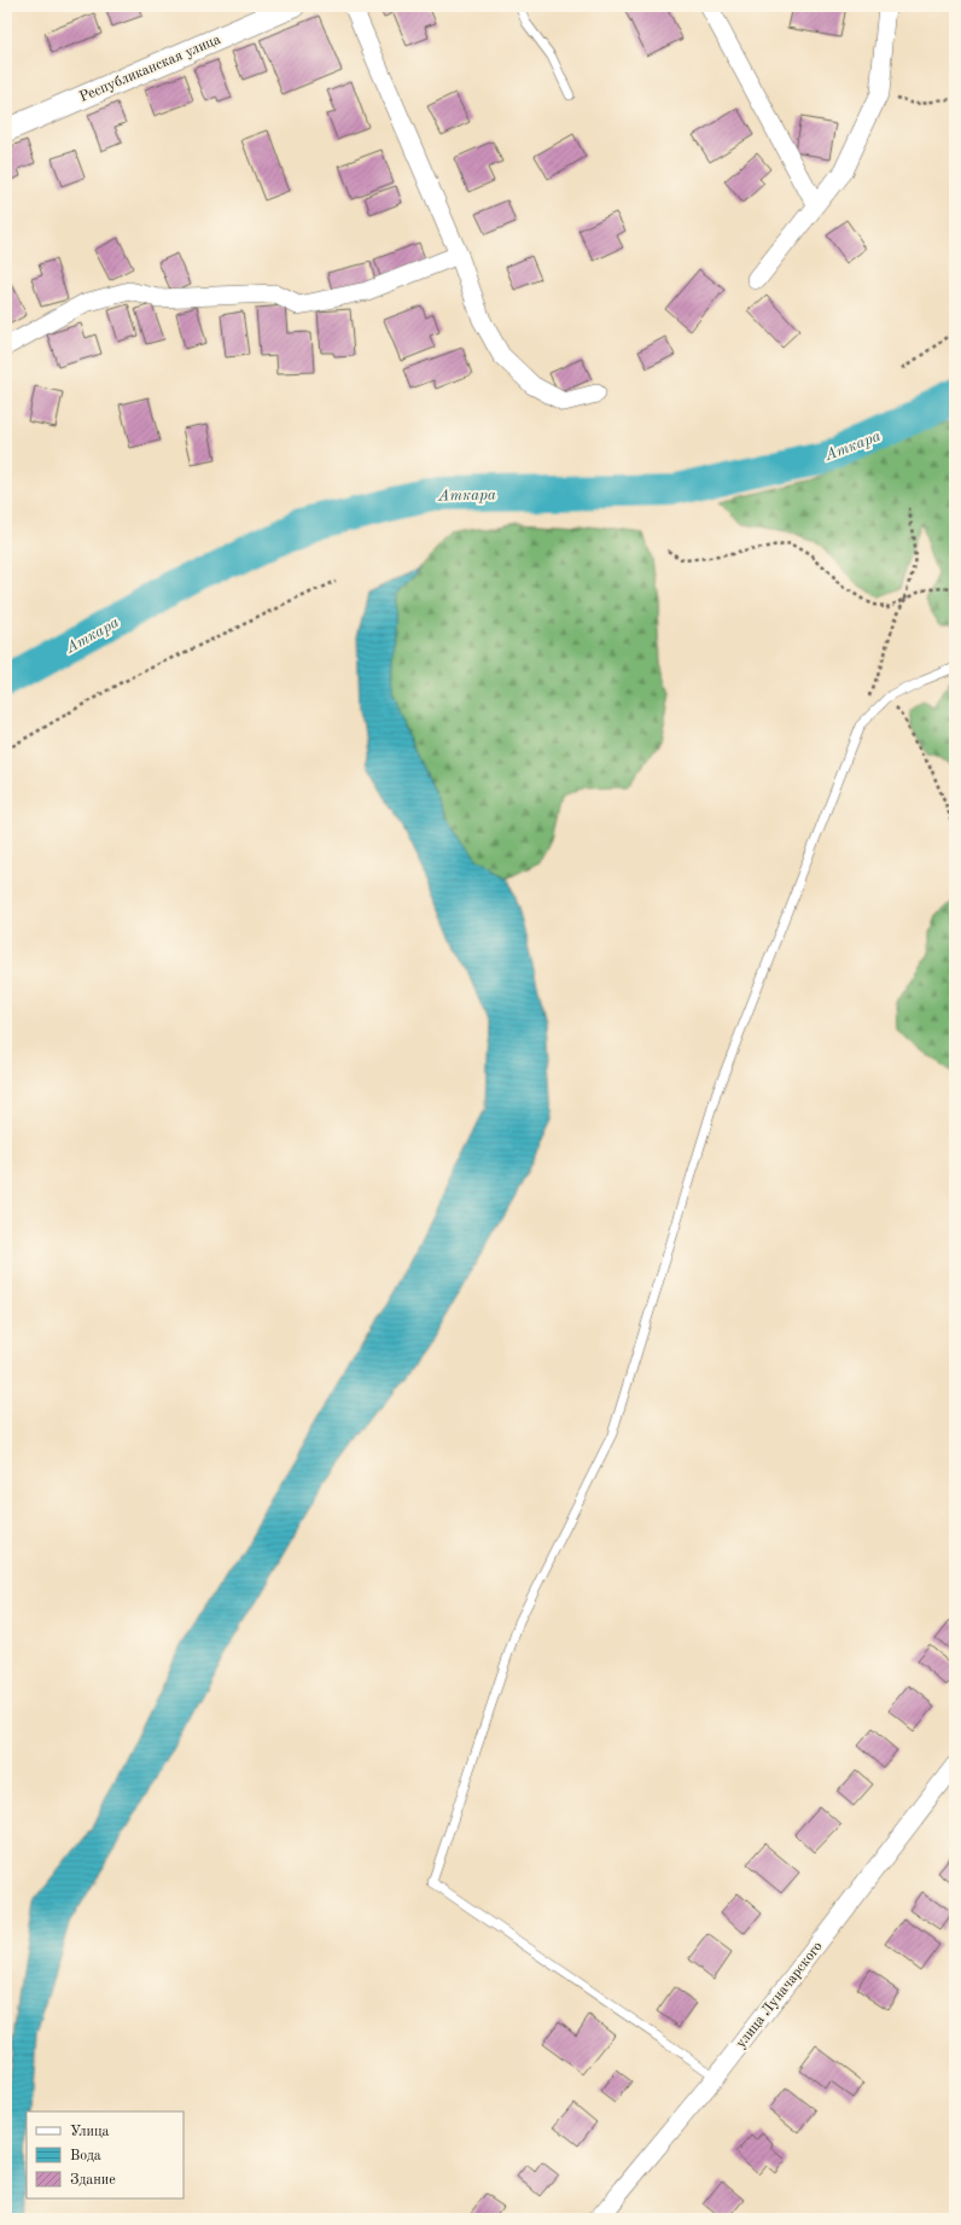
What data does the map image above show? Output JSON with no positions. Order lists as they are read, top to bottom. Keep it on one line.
{"streets":{"street":["Республиканская улица","улица Луначарского"]},"water":["Аткара"],"legend":["Улица","Вода","Здание"]}
